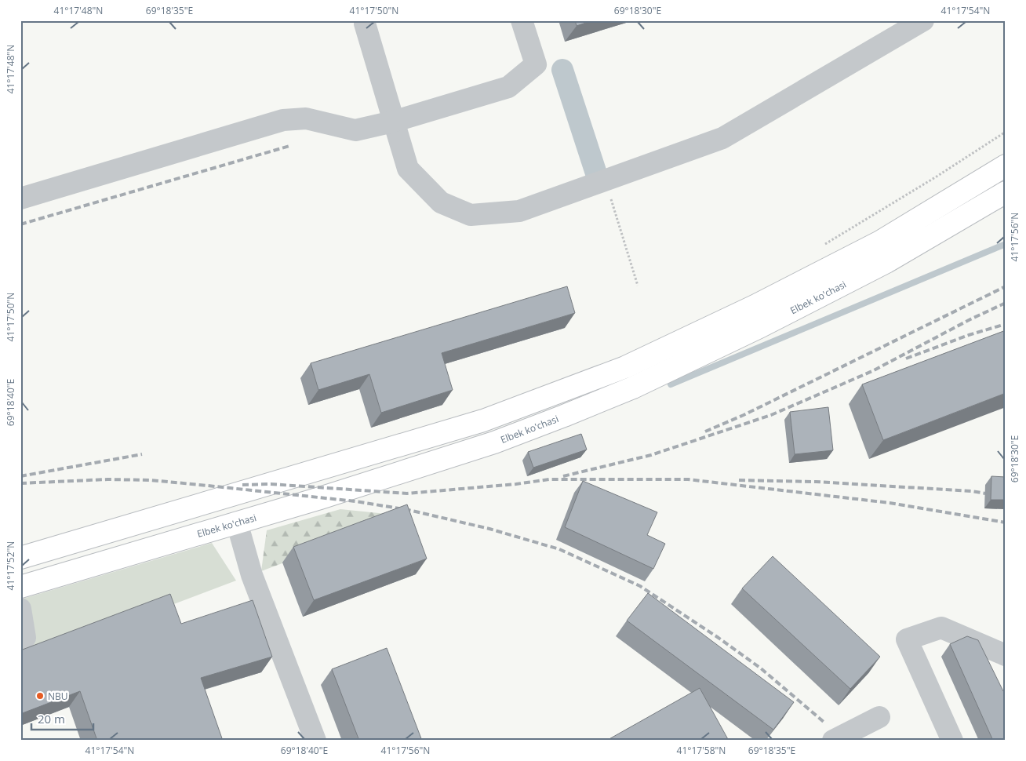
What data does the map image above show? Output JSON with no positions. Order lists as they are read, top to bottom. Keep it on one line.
{"streets":{"main road":["Elbek ko'chasi"]},"places":["NBU"],"scale_bar":"20 m","coordinates":["41°17'48\"N","69°18'35\"E","41°17'50\"N","69°18'30\"E","41°17'54\"N","41°17'56\"N","69°18'40\"E","41°17'52\"N","41°17'58\"N"]}
